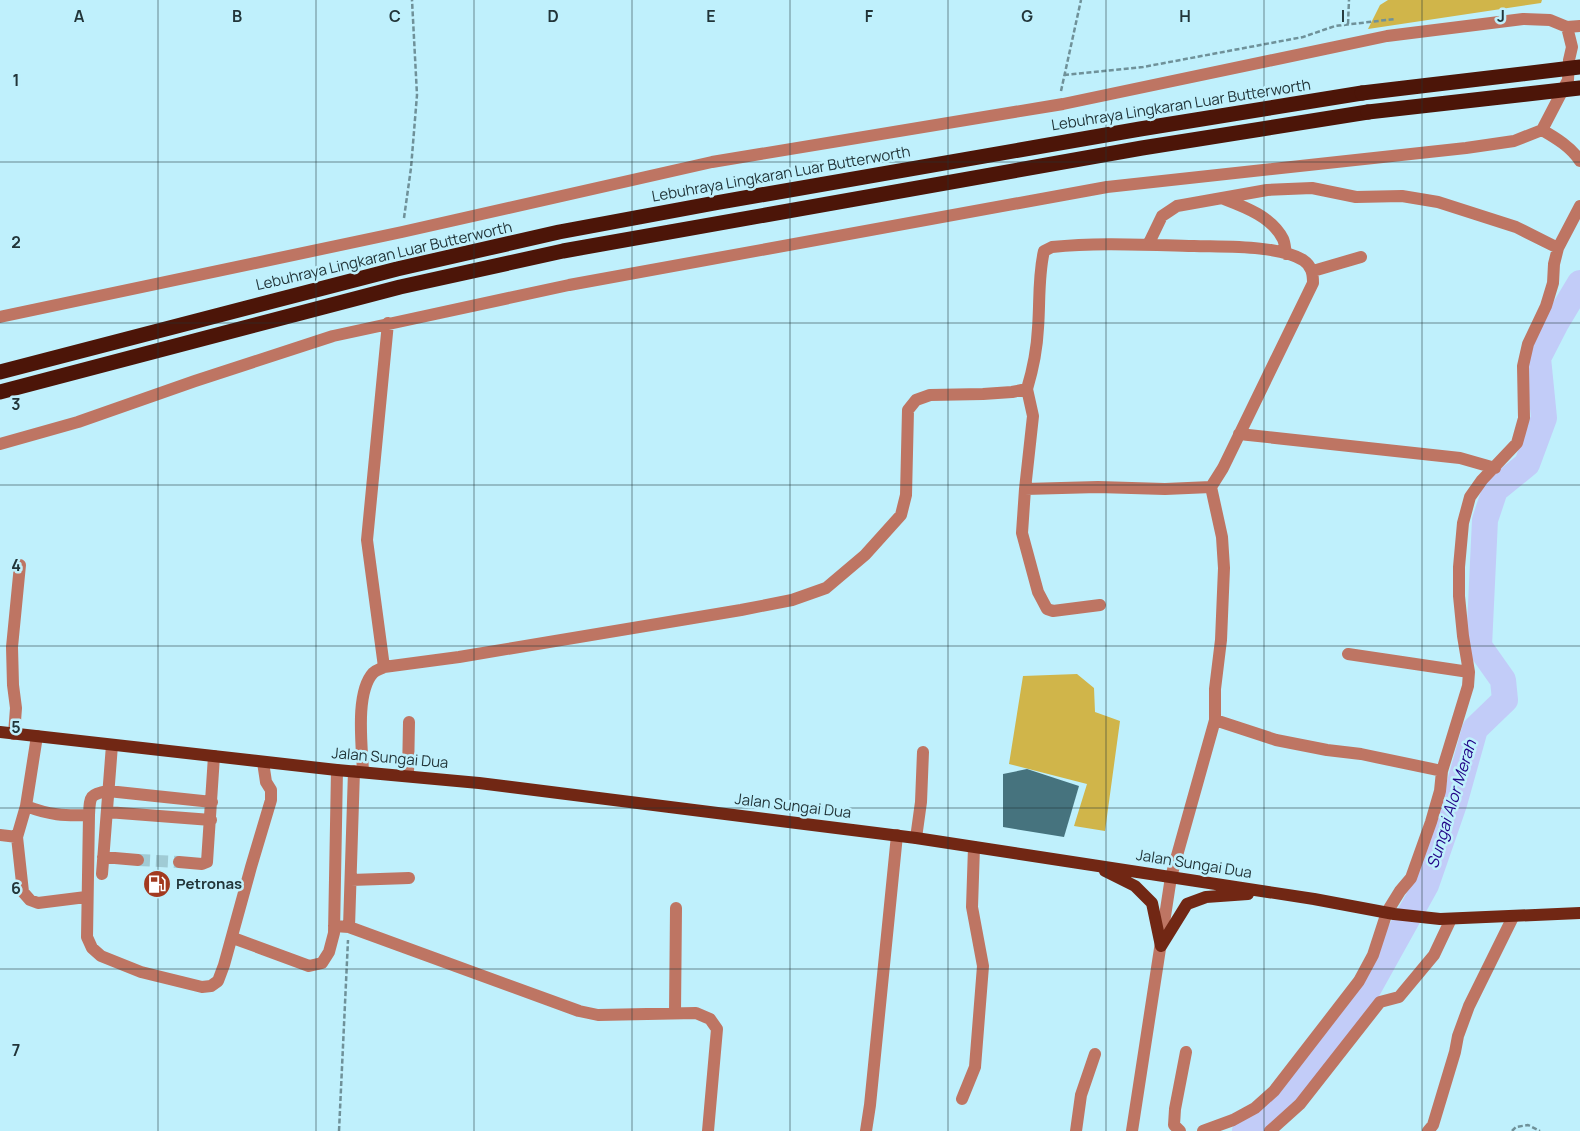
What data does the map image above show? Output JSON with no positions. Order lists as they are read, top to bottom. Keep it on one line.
{"streets":{"highway":["Lebuhraya Lingkaran Luar Butterworth"],"main road":["Jalan Sungai Dua"]},"water":["Sungai Alor Merah"],"places":{"fuel station":["Petronas"]},"grid":{"columns":["A","B","C","D","E","F","G","H","I","J"],"rows":["1","2","3","4","5","6","7"]}}
